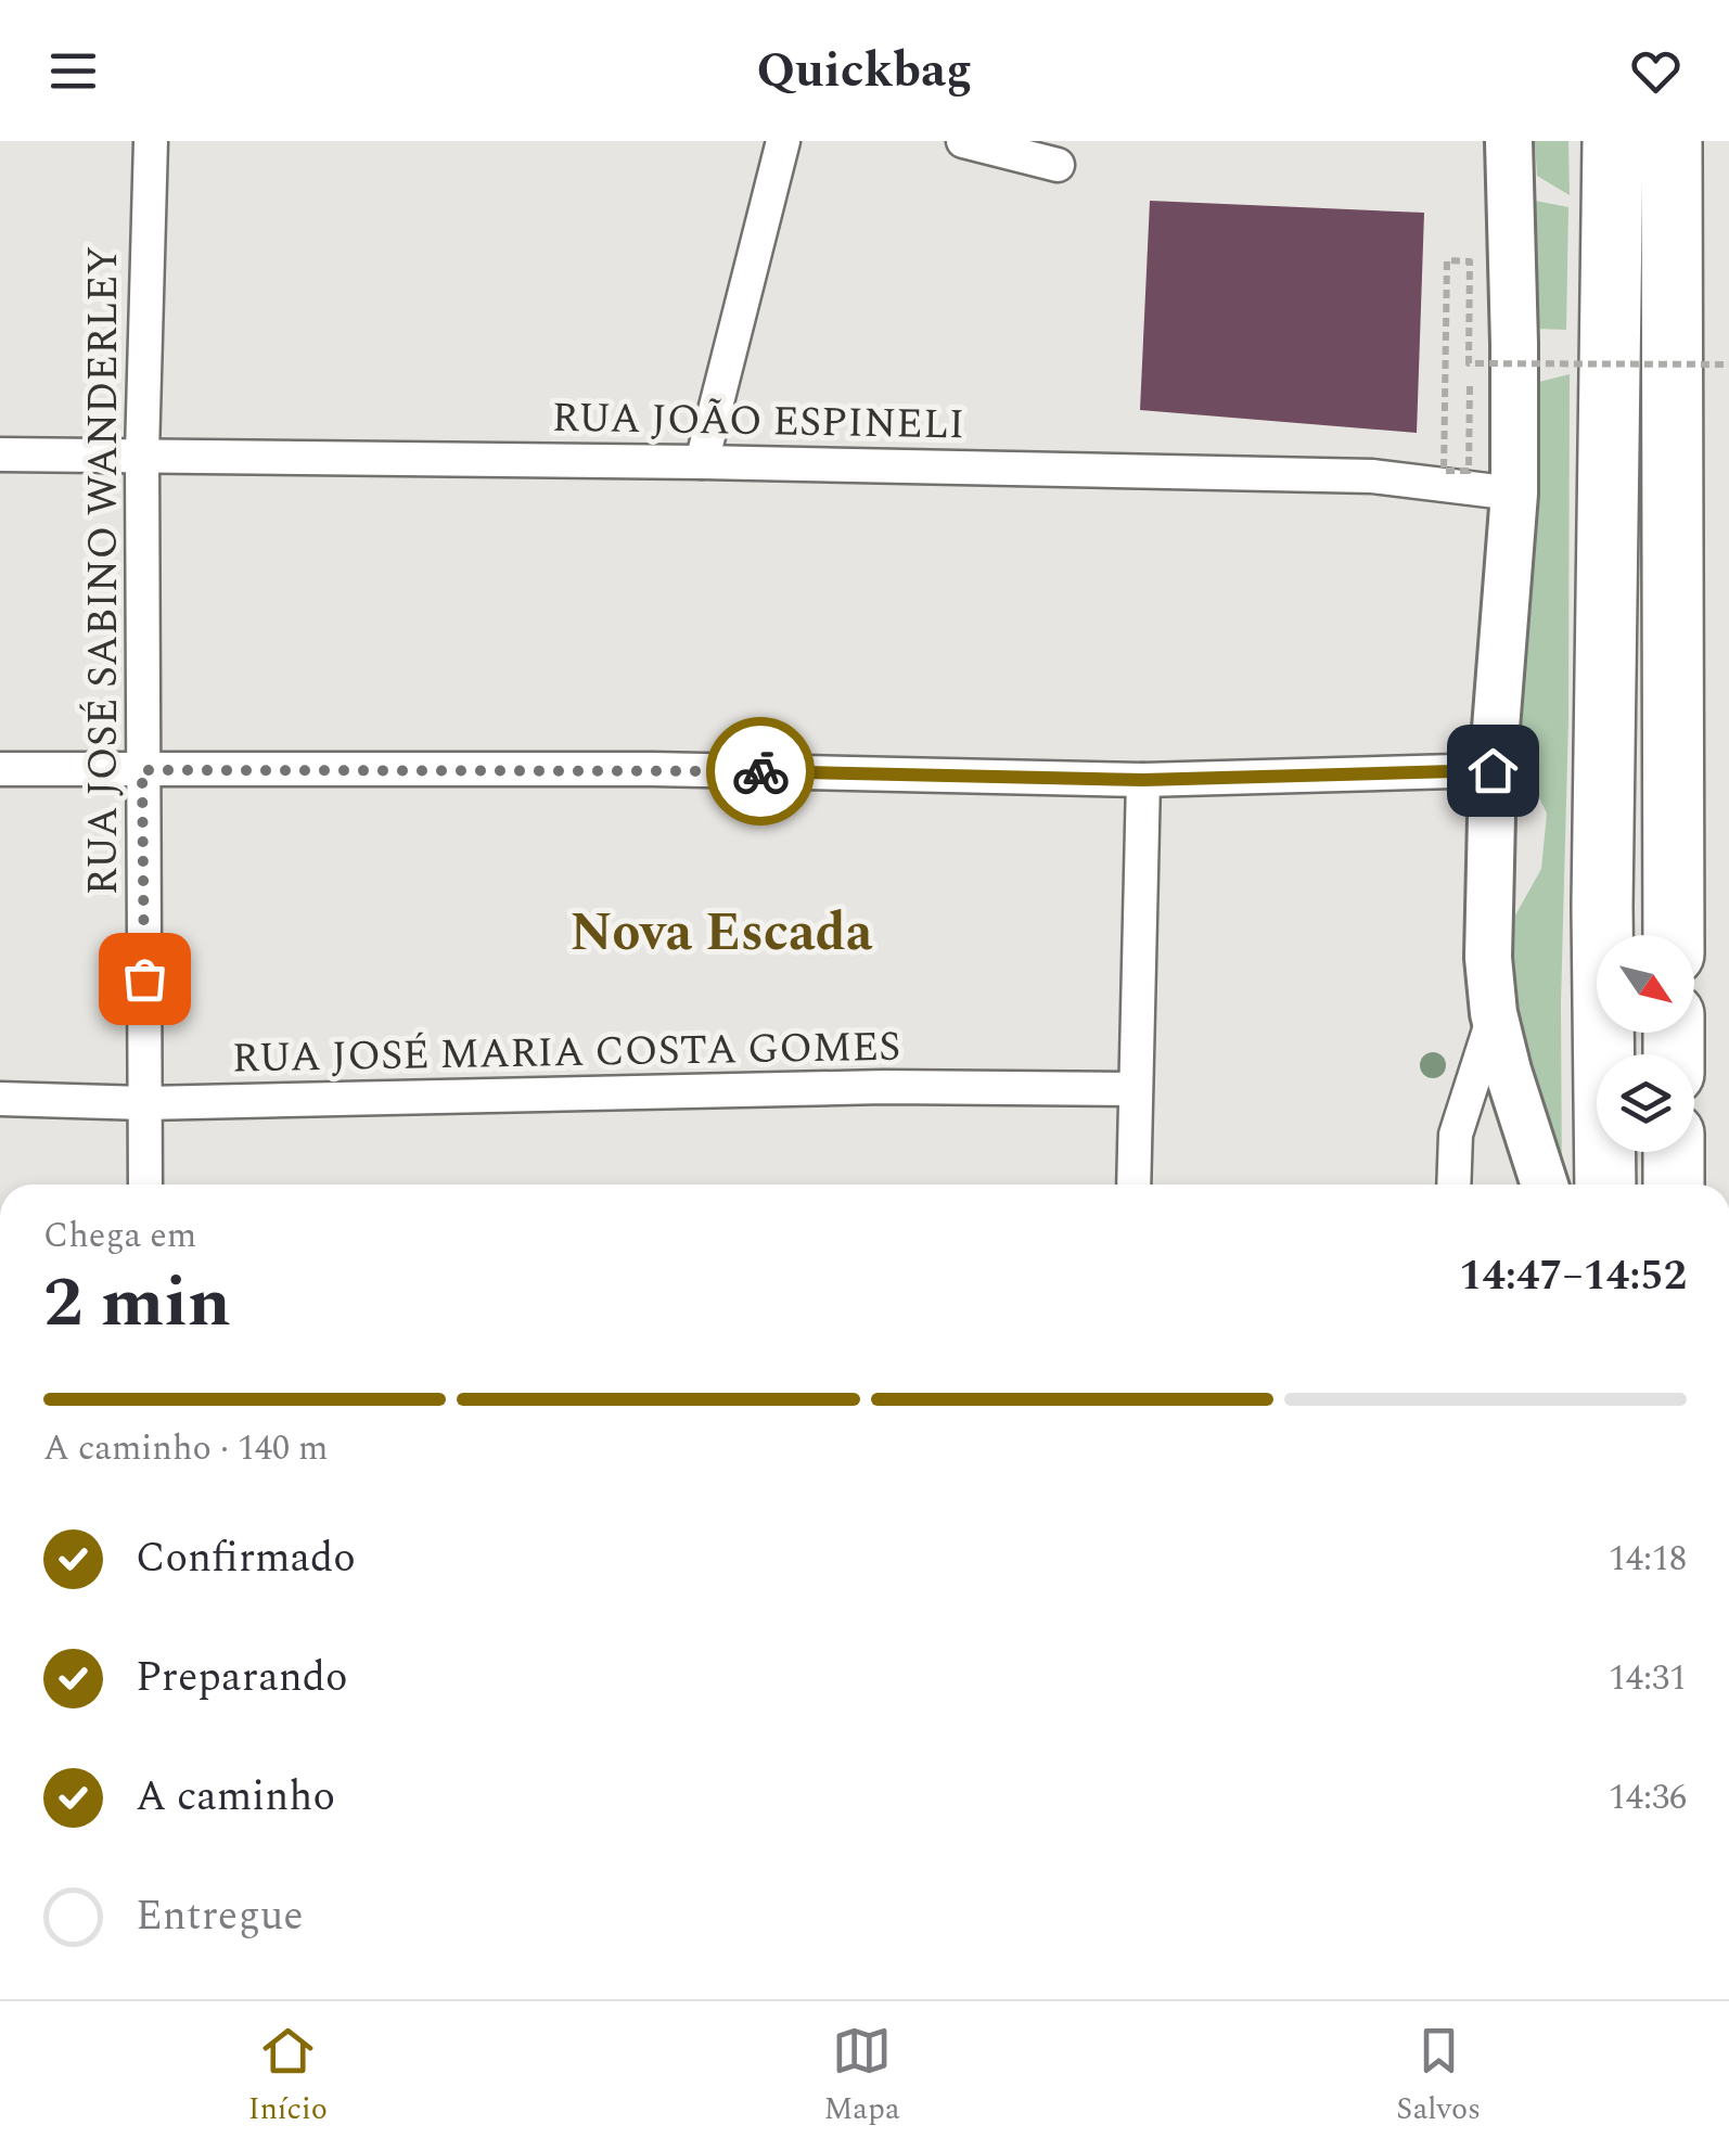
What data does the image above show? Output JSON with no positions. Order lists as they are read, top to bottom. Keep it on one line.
{"streets":{"street":["RUA JOÃO ESPINELI","RUA JOSÉ SABINO WANDERLEY","RUA JOSÉ MARIA COSTA GOMES"]},"crossings":[["RUA JOÃO ESPINELI","RUA JOSÉ SABINO WANDERLEY"],["RUA JOSÉ SABINO WANDERLEY","RUA JOSÉ MARIA COSTA GOMES"]],"districts":["Nova Escada"],"north":"bottom right","page":{"header":"Quickbag","heading":["2 min","Chega em","14:47–14:52"],"bar":"A caminho · 140 m","list":[["Confirmado","14:18"],["Preparando","14:31"],["A caminho","14:36"],"Entregue"],"tabs":["Início","Mapa","Salvos"]}}
